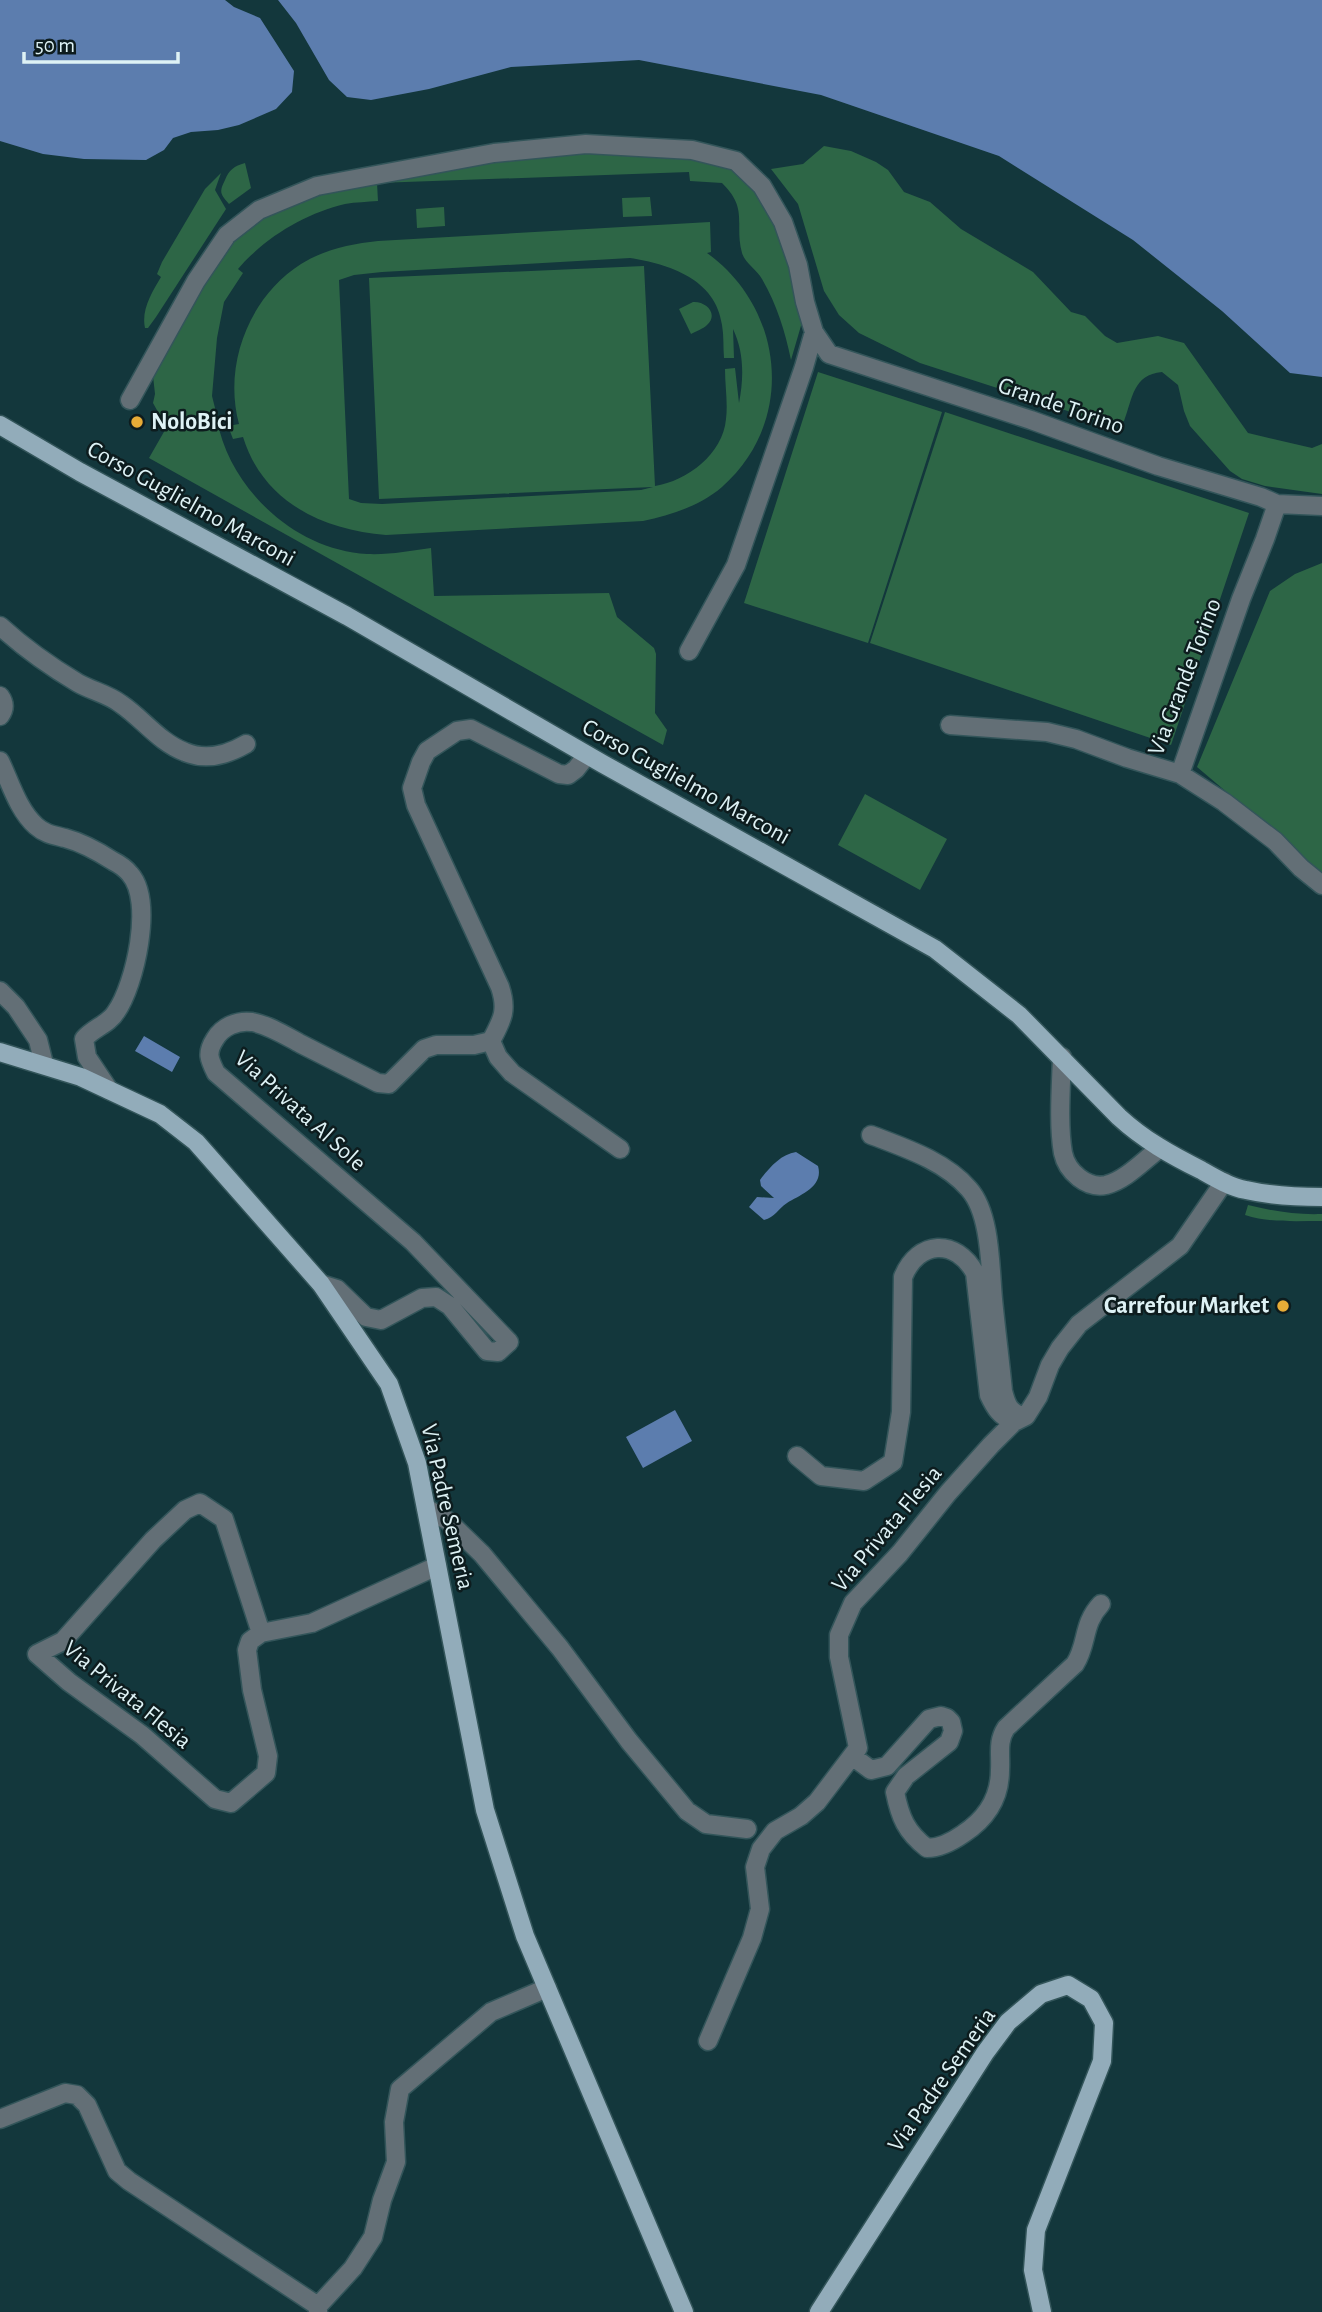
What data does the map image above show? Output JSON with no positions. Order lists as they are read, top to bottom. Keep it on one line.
{"streets":{"main road":["Corso Guglielmo Marconi","Via Padre Semeria"],"street":["Grande Torino","Via Grande Torino","Via Privata Al Sole","Via Privata Flesia"]},"crossings":[["Grande Torino","Via Grande Torino"],["Corso Guglielmo Marconi","Via Privata Flesia"],["Via Privata Al Sole","Via Padre Semeria"]],"places":["NoloBici","Carrefour Market"],"scale_bar":"50 m"}
